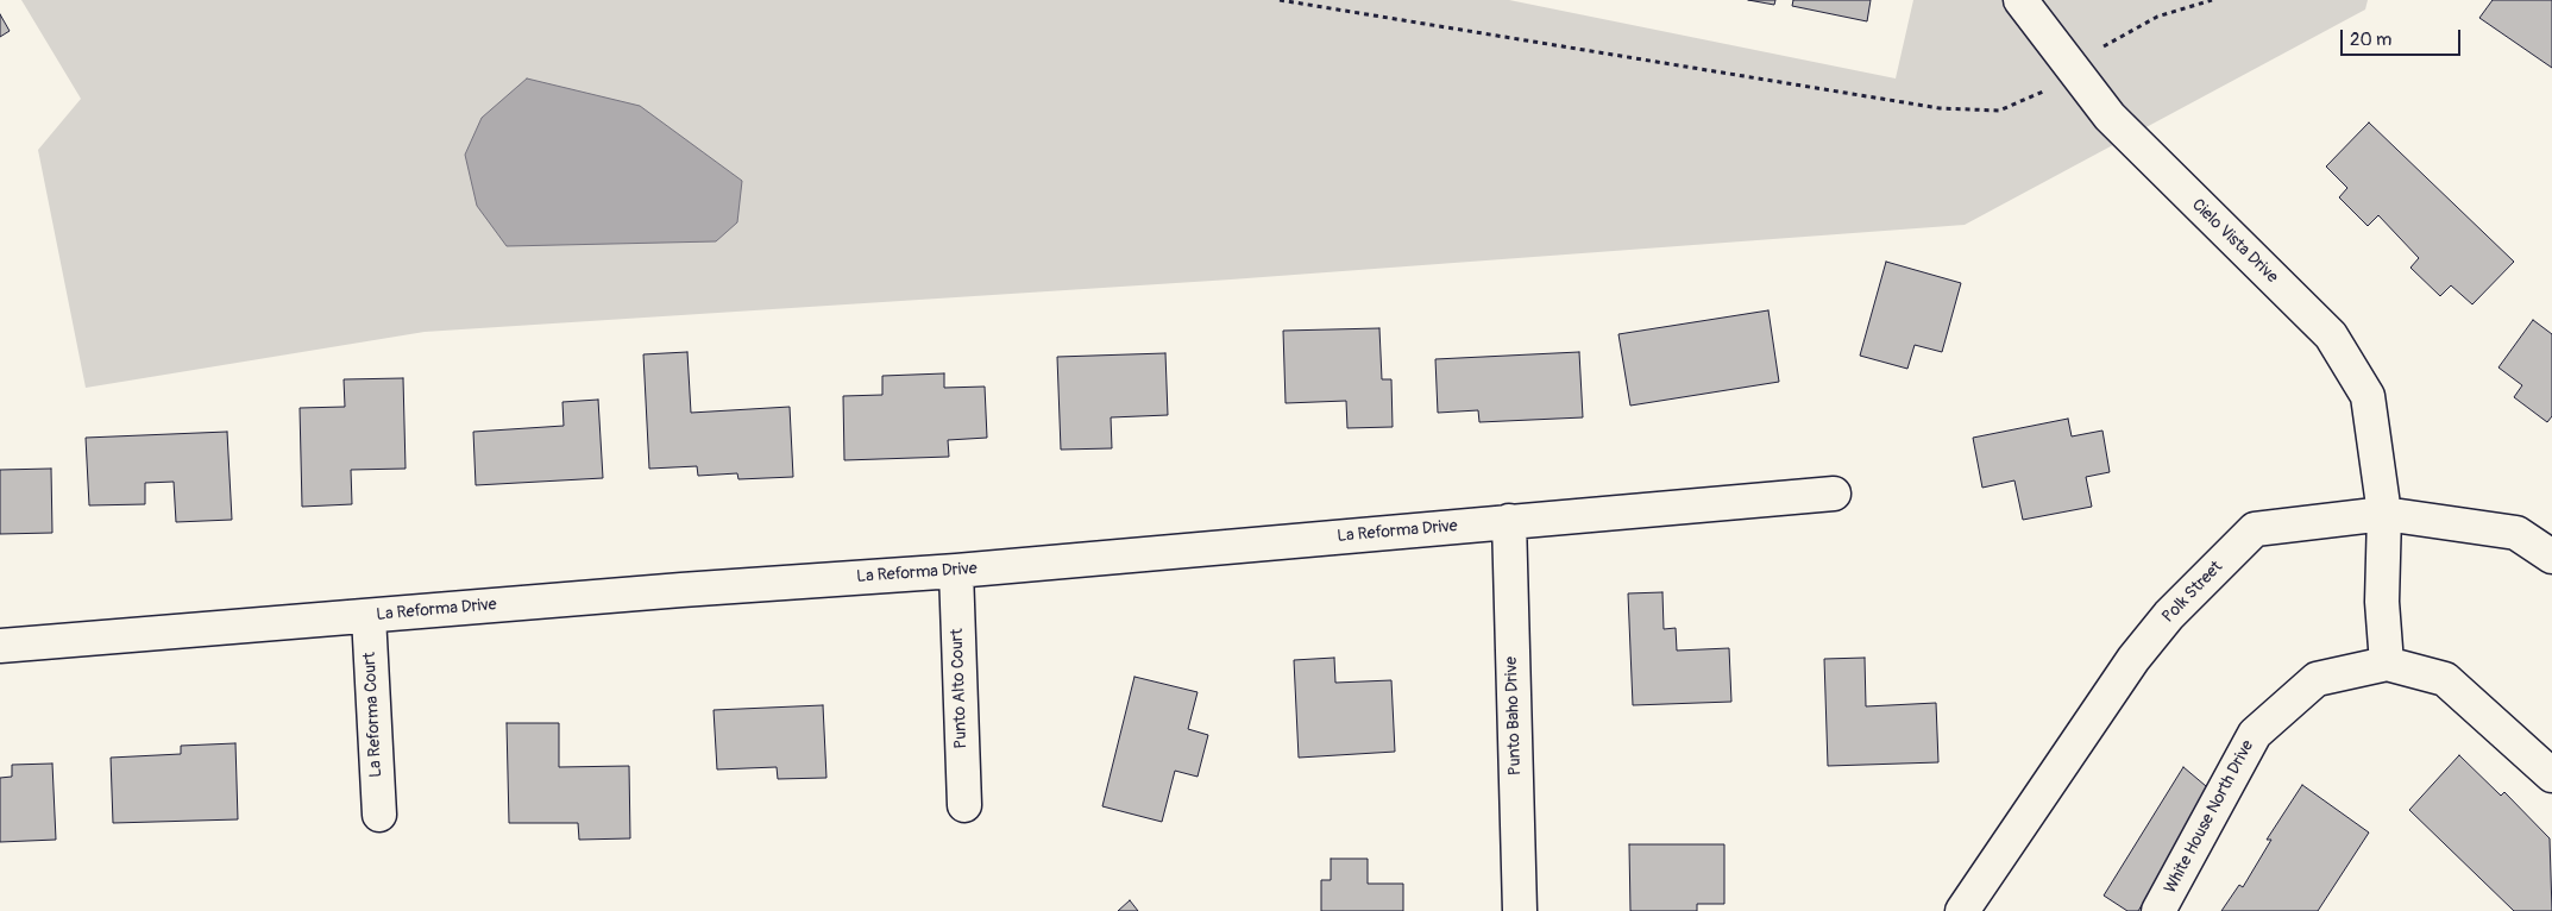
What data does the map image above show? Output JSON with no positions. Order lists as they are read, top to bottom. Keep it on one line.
{"streets":{"street":["Cielo Vista Drive","La Reforma Drive","Polk Street","Punto Alto Court","La Reforma Court","Punto Baho Drive","White House North Drive"]},"crossings":[["Cielo Vista Drive","Polk Street"],["Cielo Vista Drive","White House North Drive"],["La Reforma Drive","Punto Alto Court"],["La Reforma Drive","La Reforma Court"],["La Reforma Drive","Punto Baho Drive"]],"scale_bar":"20 m"}
